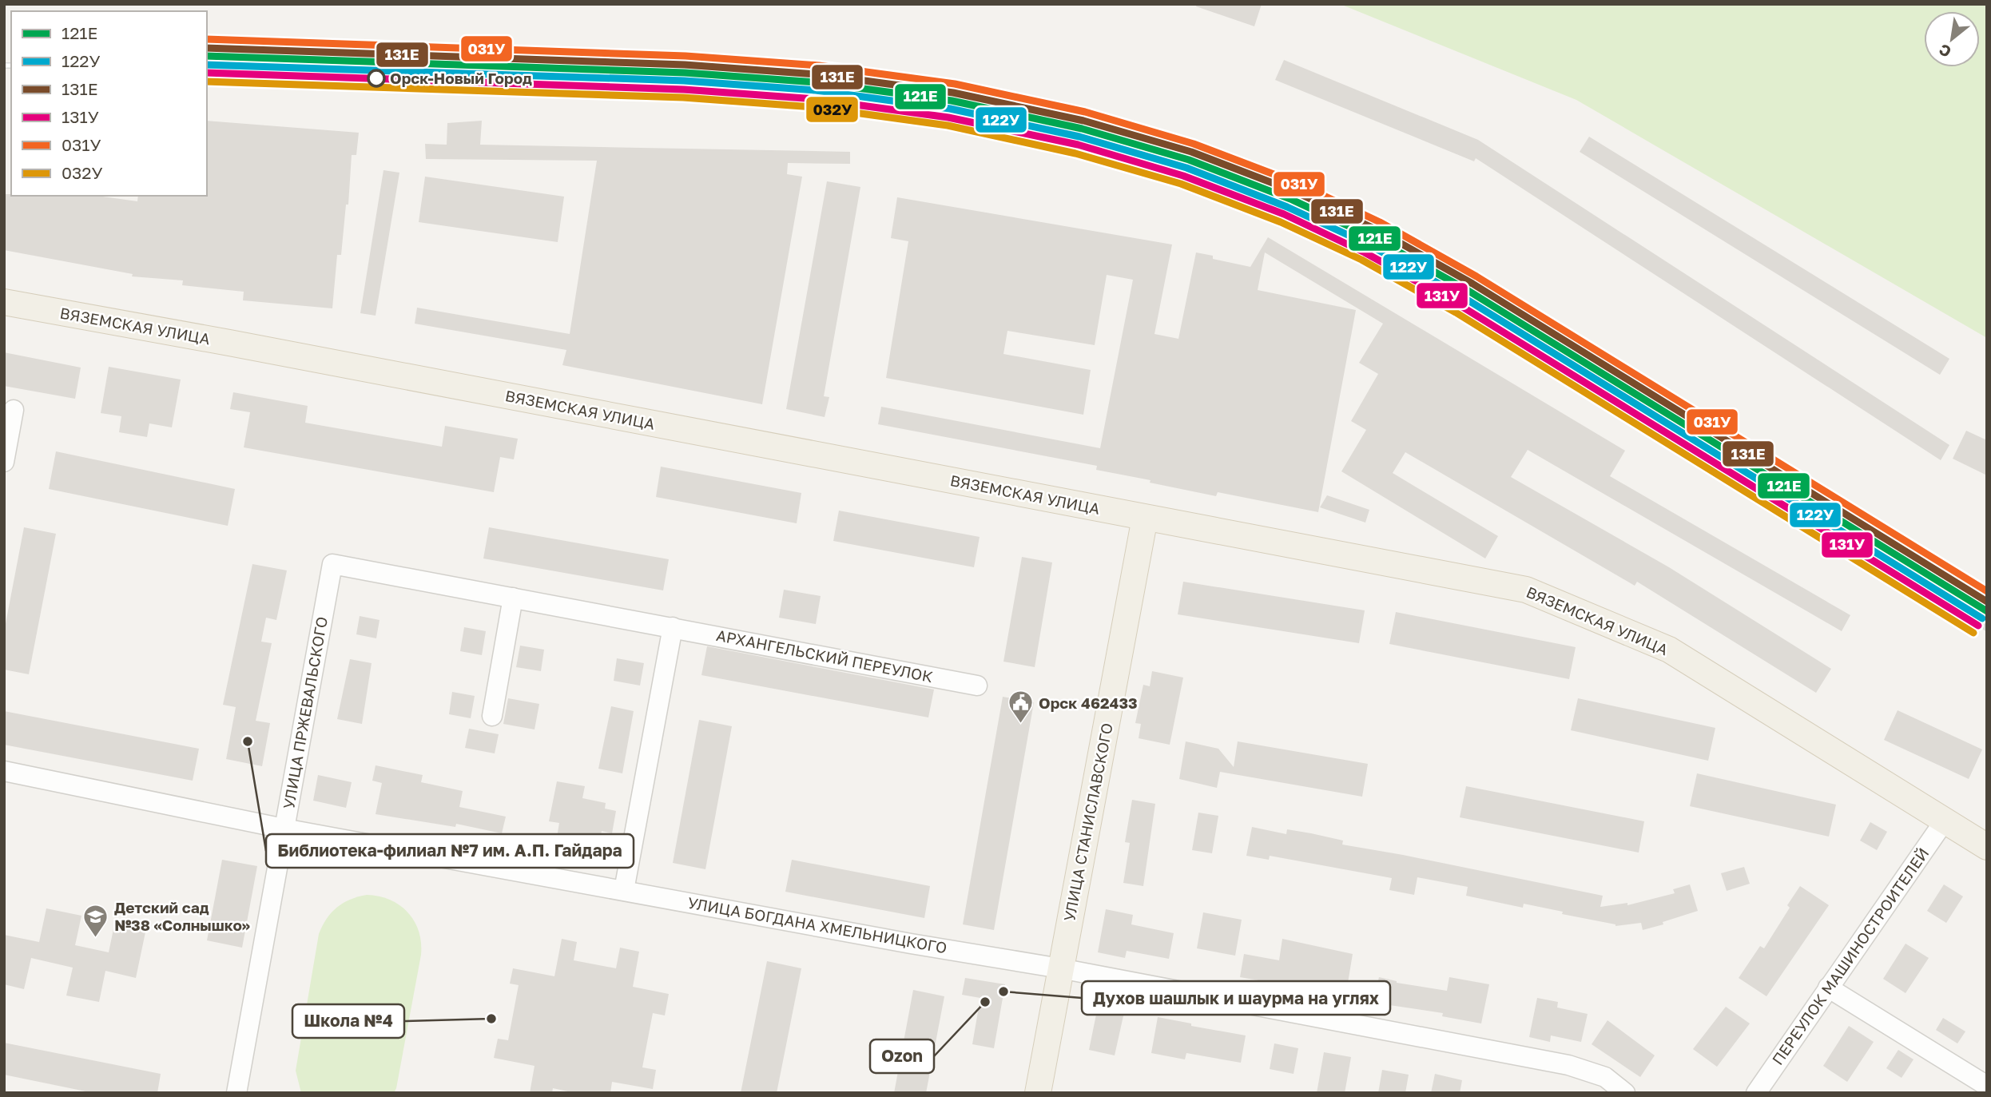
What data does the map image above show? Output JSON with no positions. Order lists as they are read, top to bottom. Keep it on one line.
{"streets":{"main road":["ВЯЗЕМСКАЯ УЛИЦА","УЛИЦА СТАНИСЛАВСКОГО"],"street":["АРХАНГЕЛЬСКИЙ ПЕРЕУЛОК","УЛИЦА ПРЖЕВАЛЬСКОГО","УЛИЦА БОГДАНА ХМЕЛЬНИЦКОГО","ПЕРЕУЛОК МАШИНОСТРОИТЕЛЕЙ"]},"crossings":[["ВЯЗЕМСКАЯ УЛИЦА","УЛИЦА СТАНИСЛАВСКОГО"],["ВЯЗЕМСКАЯ УЛИЦА","ПЕРЕУЛОК МАШИНОСТРОИТЕЛЕЙ"],["АРХАНГЕЛЬСКИЙ ПЕРЕУЛОК","УЛИЦА ПРЖЕВАЛЬСКОГО"],["УЛИЦА ПРЖЕВАЛЬСКОГО","УЛИЦА БОГДАНА ХМЕЛЬНИЦКОГО"],["УЛИЦА СТАНИСЛАВСКОГО","УЛИЦА БОГДАНА ХМЕЛЬНИЦКОГО"]],"places":{"other":["Орск-Новый Город","Библиотека-филиал №7 им. А.П. Гайдара","Духов шашлык и шаурма на углях","Ozon","Школа №4"],"public building":["Орск 462433"],"school or university":["Детский сад №38 «Солнышко»"]},"lines":["transit line 031У","transit line 131Е","transit line 121Е","transit line 122У","transit line 131У","transit line 032У"],"legend":["121Е","122У","131Е","131У","031У","032У"],"north":"bottom left"}
